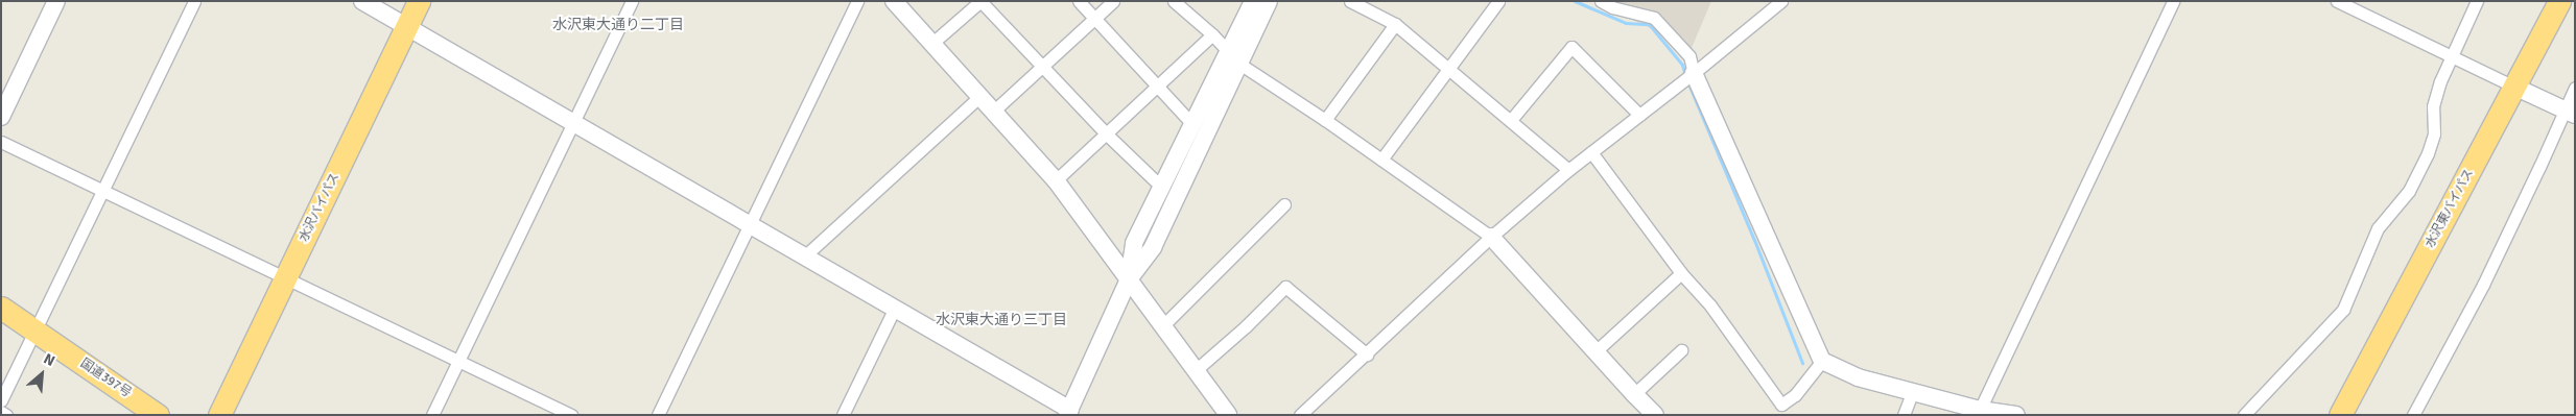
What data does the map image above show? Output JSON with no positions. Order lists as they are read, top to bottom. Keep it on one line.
{"streets":{"highway":["水沢バイパス","水沢東バイパス","国道397号"]},"districts":["水沢東大通り二丁目","水沢東大通り三丁目"],"north":"top right"}
